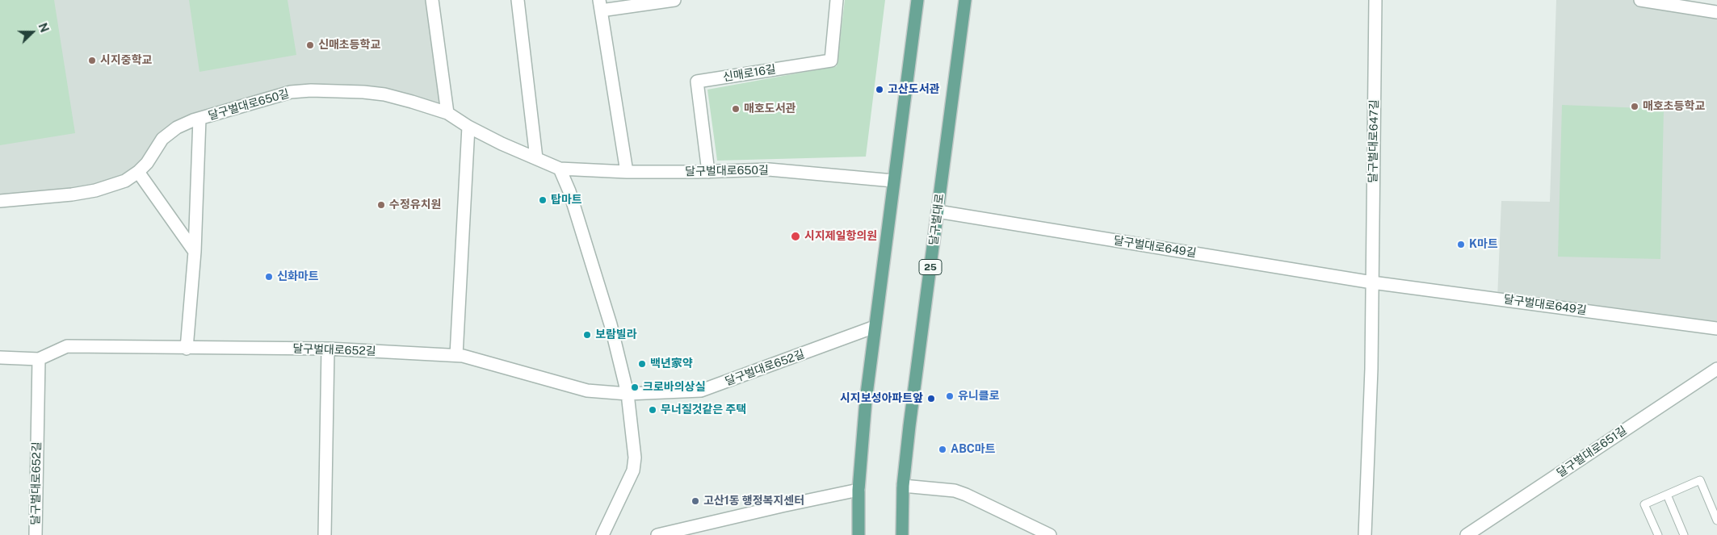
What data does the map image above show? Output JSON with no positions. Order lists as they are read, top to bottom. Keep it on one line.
{"streets":{"main road":["달구벌대로","25"],"street":["신매로16길","달구벌대로650길","달구벌대로647길","달구벌대로649길","달구벌대로652길","달구벌대로651길"]},"crossings":[["신매로16길","달구벌대로650길"],["달구벌대로647길","달구벌대로649길"],["달구벌대로","달구벌대로649길"]],"places":["신매초등학교","시지중학교","고산도서관","매호초등학교","매호도서관","탑마트","수정유치원","시지제일항의원","K마트","신화마트","보람빌라","백년家약","크로바의상실","유니클로","시지보성아파트앞","무너질것같은 주택","ABC마트","고산1동 행정복지센터"],"north":"right"}
